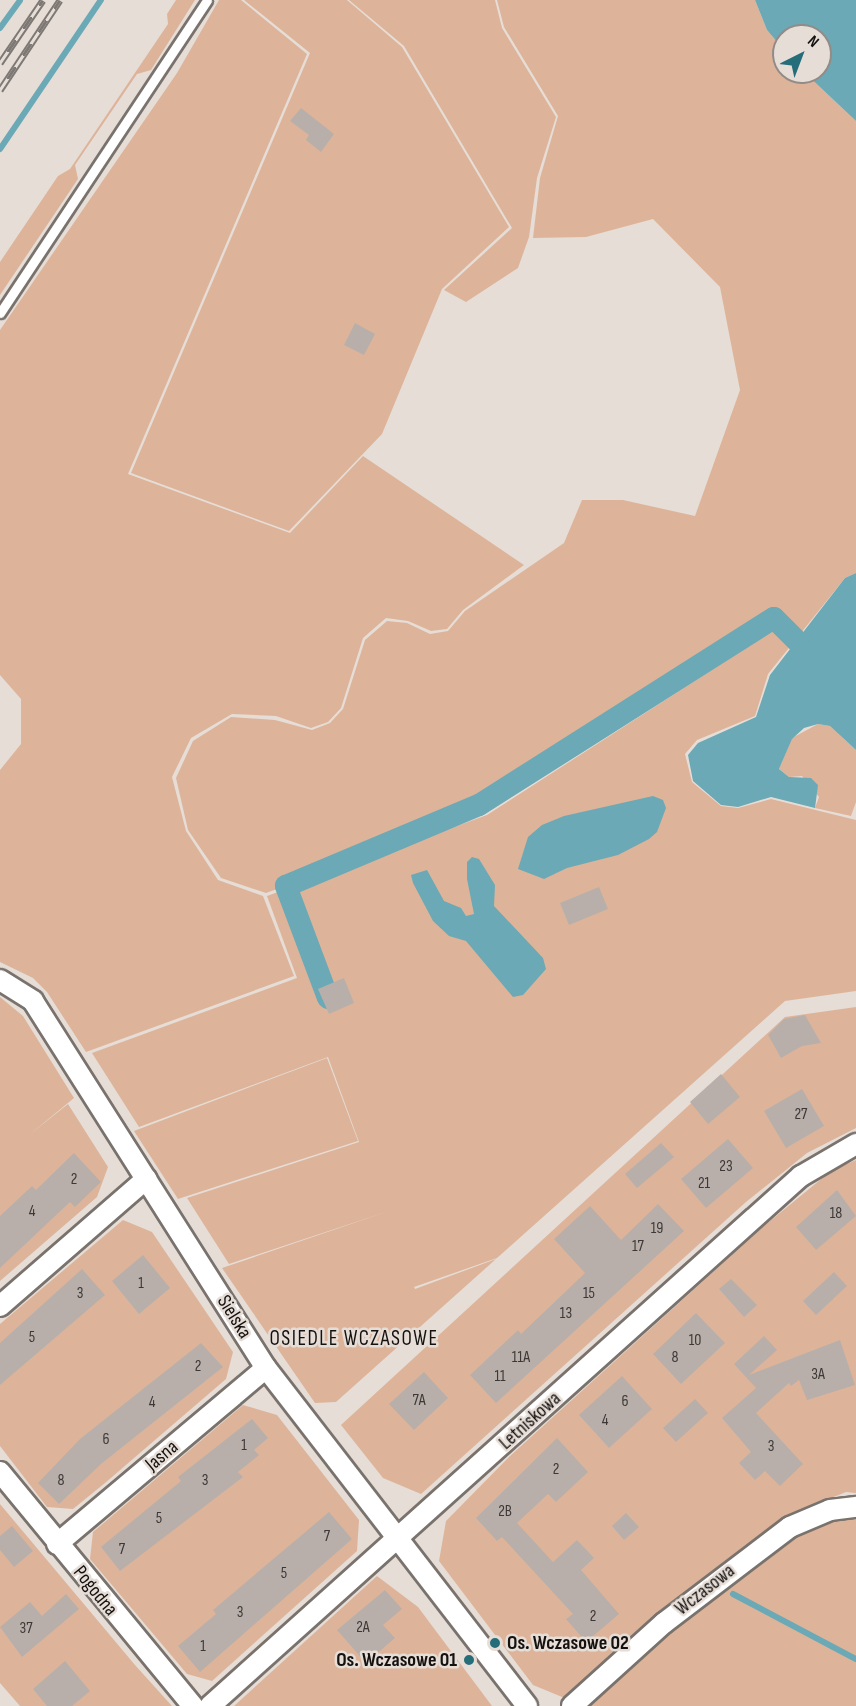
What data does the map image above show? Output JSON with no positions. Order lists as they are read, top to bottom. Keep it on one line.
{"streets":{"street":["Sielska","Letniskowa","Jasna","Wczasowa","Pogodna"]},"crossings":[["Sielska","Letniskowa"],["Sielska","Jasna"],["Jasna","Pogodna"]],"districts":["OSIEDLE WCZASOWE"],"places":["Os. Wczasowe 02","Os. Wczasowe 01"],"house_numbers":["27","23","2","21","4","18","19","17","1","3","15","13","5","10","11A","8","2","3A","11","7A","6","4","4","6","1","3","2","8","3","2B","5","7","7","5","3","2","2A","37","1"],"north":"top right"}
